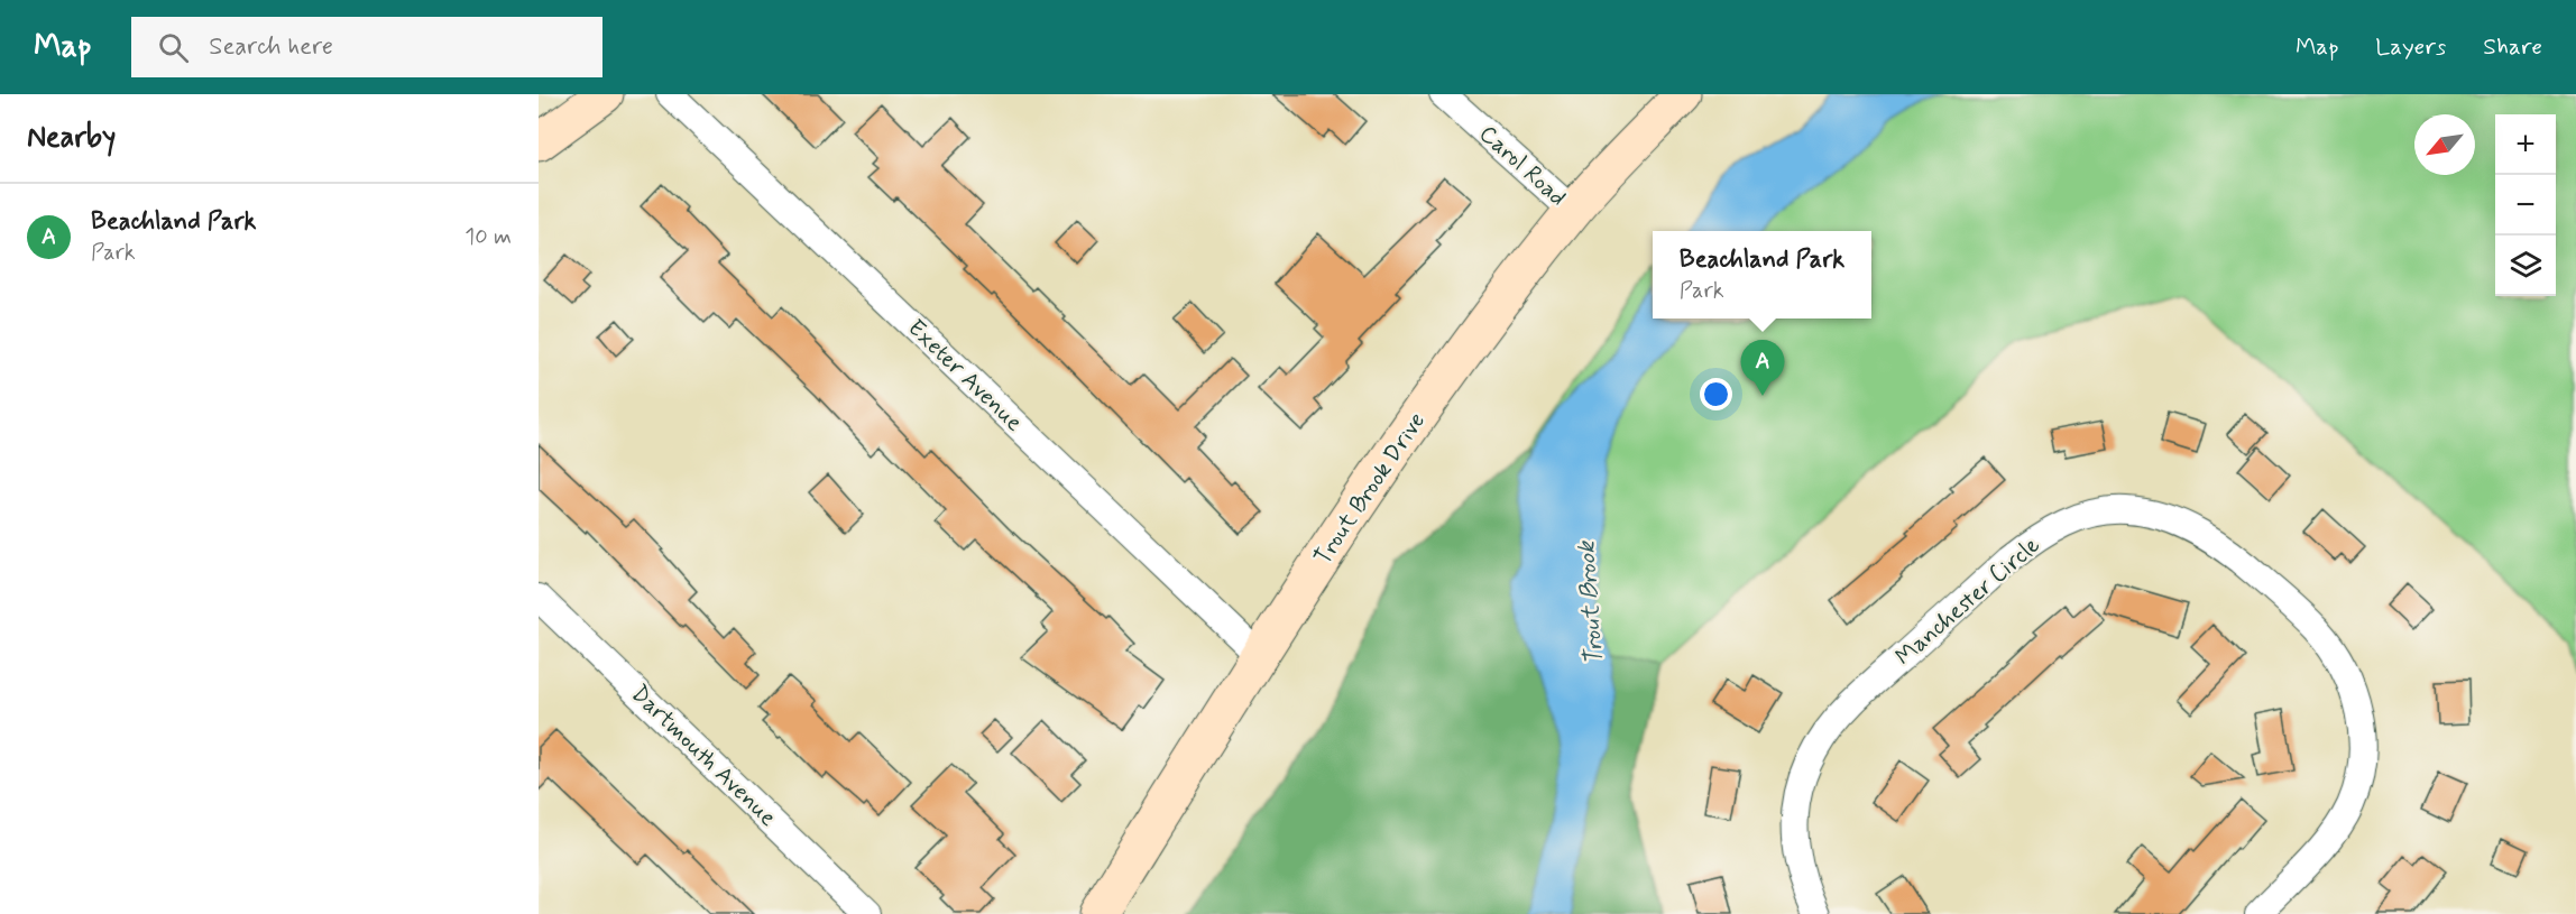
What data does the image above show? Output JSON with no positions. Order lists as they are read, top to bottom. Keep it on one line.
{"streets":{"main road":["Trout Brook Drive"],"street":["Carol Road","Exeter Avenue","Manchester Circle","Dartmouth Avenue"]},"crossings":[["Carol Road","Trout Brook Drive"],["Exeter Avenue","Trout Brook Drive"]],"water":["Trout Brook"],"north":"bottom left","page":{"header":"Map","search":"Search here","nav":["Map","Layers","Share"],"heading":"Nearby","map_buttons":["+","−"],"list":[{"mark":"A","name":"Beachland Park","note":"Park","value":"10 m"}],"popup":["Beachland Park","Park"],"pins":"A"}}
